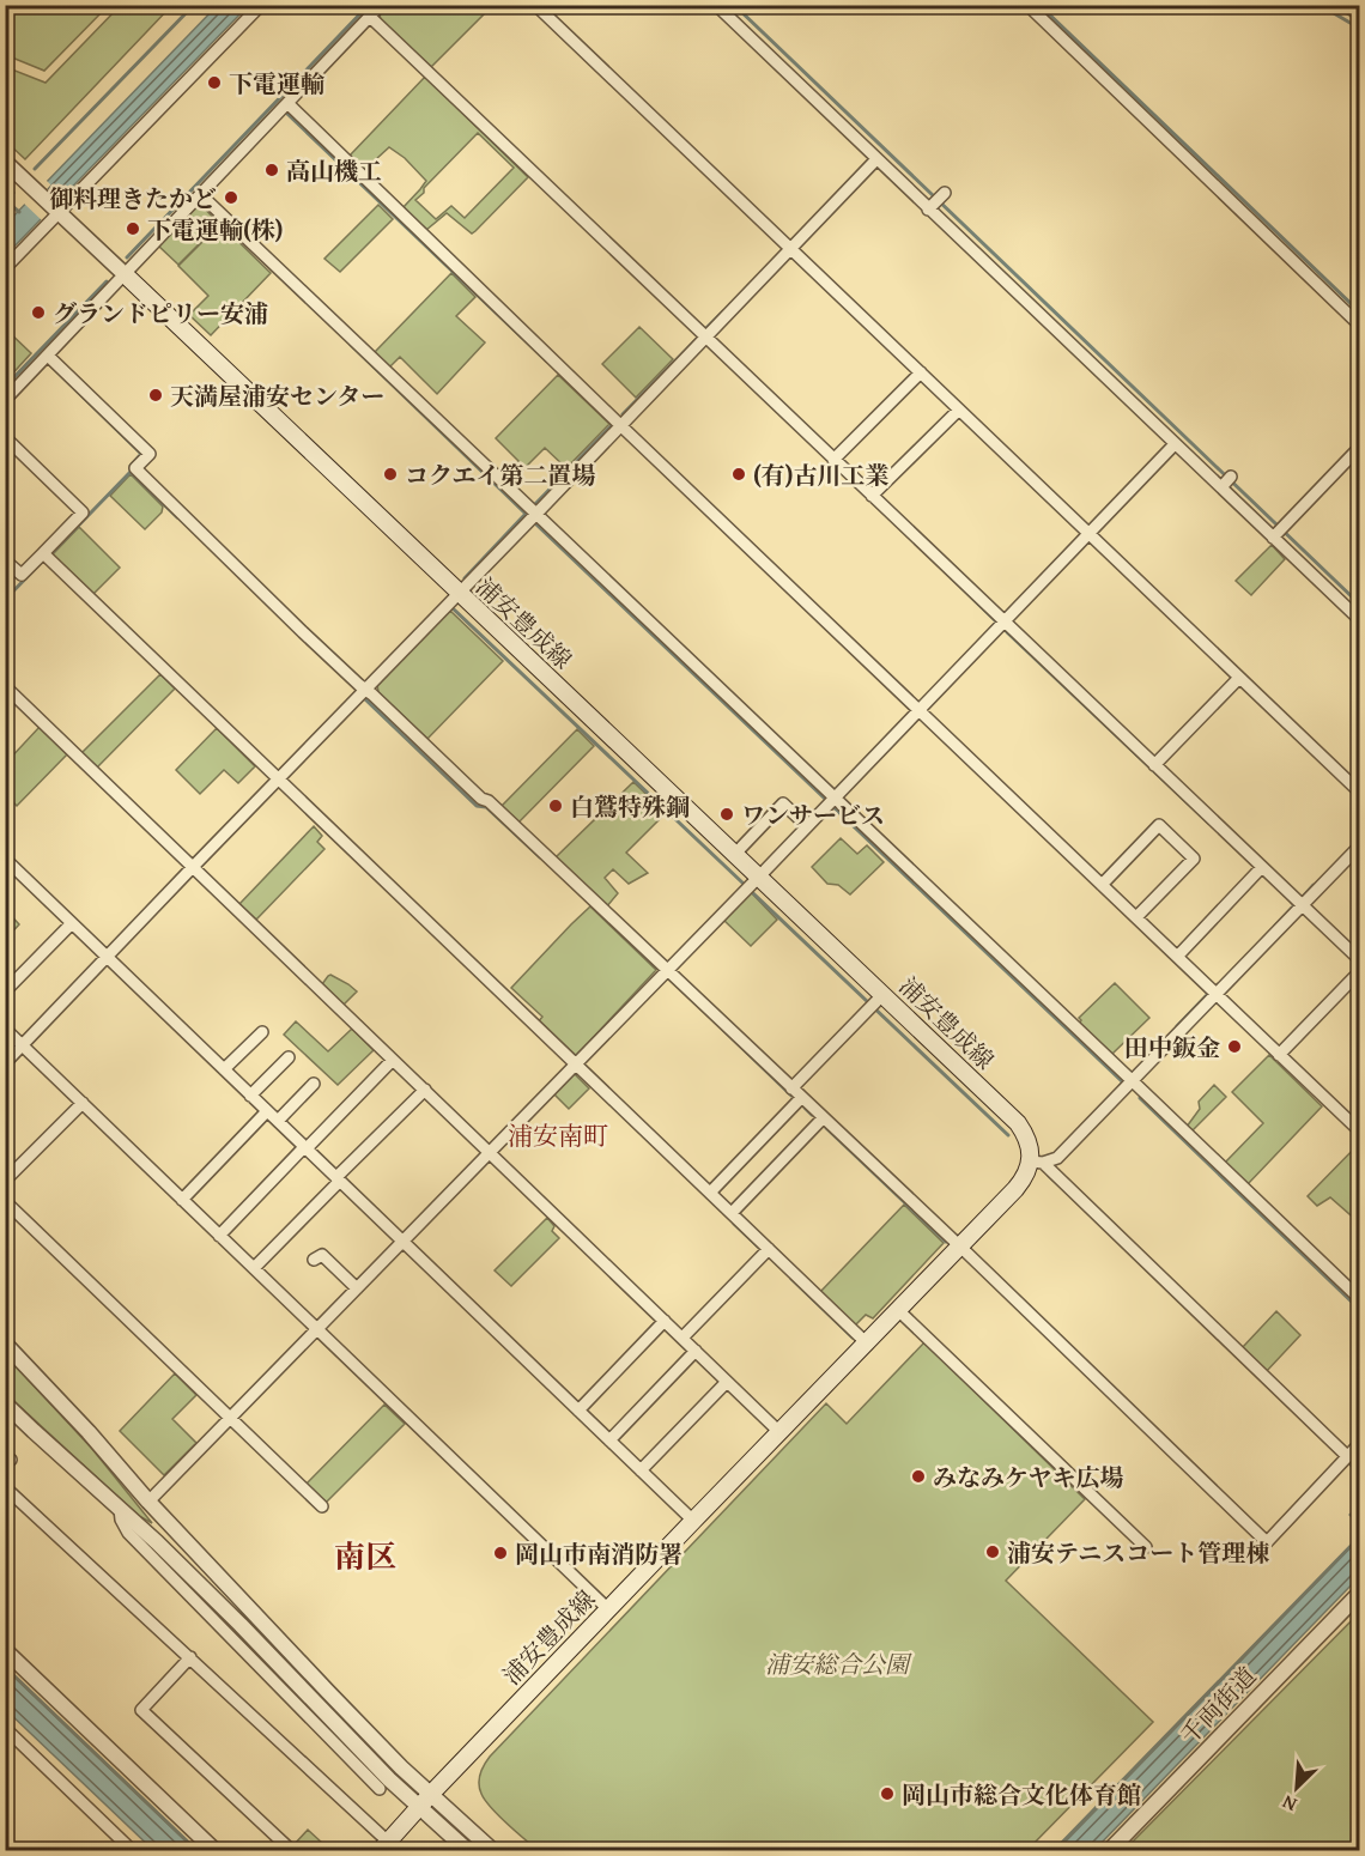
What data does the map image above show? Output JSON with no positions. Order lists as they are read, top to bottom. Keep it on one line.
{"streets":{"main road":["浦安豊成線"],"street":["千両街道"]},"districts":["浦安南町","南区"],"parks":["浦安総合公園"],"places":["下電運輸","高山機工","御料理きたかど","下電運輸(株)","グランドピリー安浦","天満屋浦安センター","コクエイ第二置場","(有)古川工業","白鷲特殊鋼","ワンサービス","田中鈑金","みなみケヤキ広場","浦安テニスコート管理棟","岡山市南消防署","岡山市総合文化体育館"],"north":"bottom left"}
